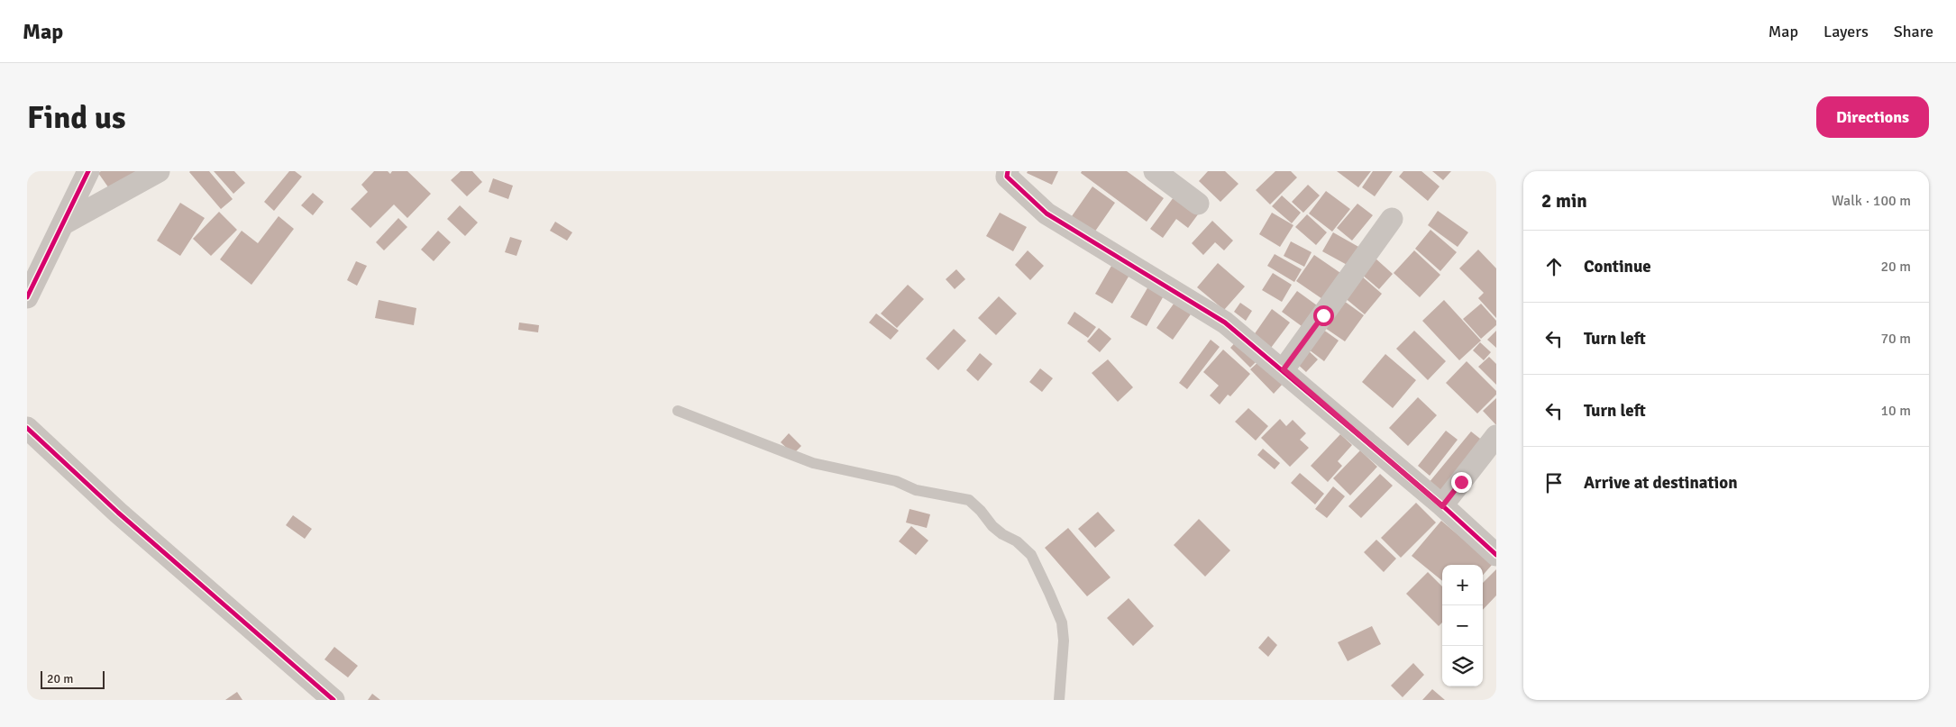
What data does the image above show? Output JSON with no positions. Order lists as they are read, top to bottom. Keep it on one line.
{"scale_bar":"20 m","page":{"header":"Map","nav":["Map","Layers","Share"],"buttons":"Directions","title":"Find us","heading":["2 min","Walk · 100 m"],"list":[["Continue","20 m"],["Turn left","70 m"],["Turn left","10 m"],"Arrive at destination"],"map_buttons":["+","−"],"scale":"20 m"}}
